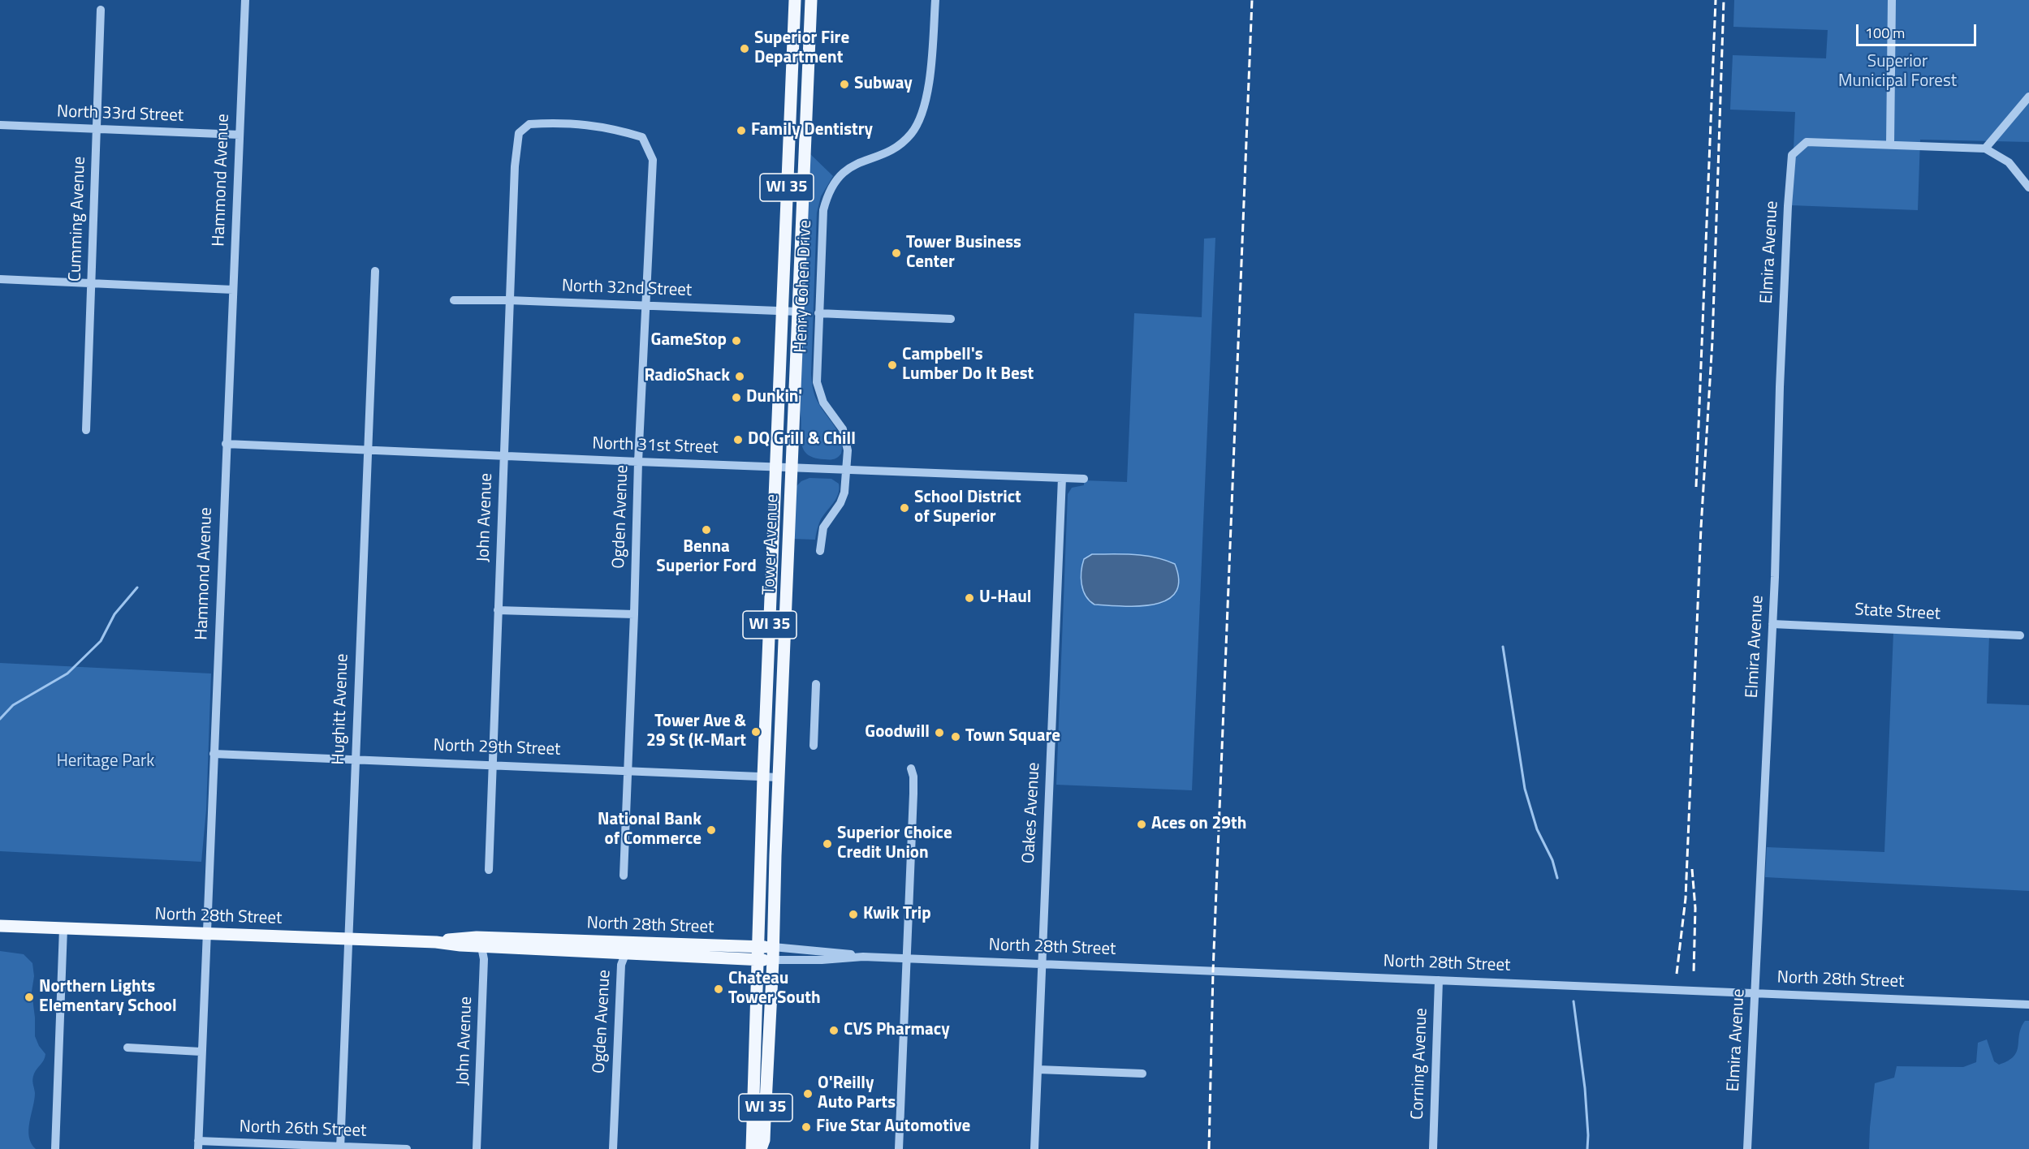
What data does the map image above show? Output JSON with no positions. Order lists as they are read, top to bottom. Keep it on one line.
{"streets":{"main road":["WI 35","Tower Avenue","North 28th Street"],"street":["North 33rd Street","Hammond Avenue","Cumming Avenue","Elmira Avenue","Henry Cohen Drive","North 32nd Street","North 31st Street","Ogden Avenue","John Avenue","State Street","Hughitt Avenue","North 29th Street","Oakes Avenue","Corning Avenue","North 26th Street"]},"crossings":[["North 33rd Street","Hammond Avenue"],["North 33rd Street","Cumming Avenue"],["Hammond Avenue","North 31st Street"],["Hammond Avenue","North 29th Street"],["Hammond Avenue","North 28th Street"],["Hammond Avenue","North 26th Street"],["Elmira Avenue","State Street"],["Elmira Avenue","North 28th Street"],["Henry Cohen Drive","North 31st Street"],["North 32nd Street","Ogden Avenue"],["North 32nd Street","John Avenue"],["North 32nd Street","Tower Avenue"],["North 31st Street","Ogden Avenue"],["North 31st Street","John Avenue"],["North 31st Street","Tower Avenue"],["North 31st Street","Hughitt Avenue"],["North 31st Street","Oakes Avenue"],["Ogden Avenue","John Avenue"],["Ogden Avenue","North 29th Street"],["Ogden Avenue","North 28th Street"],["John Avenue","North 29th Street"],["John Avenue","North 28th Street"],["Tower Avenue","North 29th Street"],["Tower Avenue","North 28th Street"],["Hughitt Avenue","North 29th Street"],["Hughitt Avenue","North 28th Street"],["Hughitt Avenue","North 26th Street"],["Oakes Avenue","North 28th Street"],["North 28th Street","Corning Avenue"]],"parks":["Superior Municipal Forest","Heritage Park"],"places":["Superior Fire Department","Subway","Family Dentistry","Tower Business Center","GameStop","Campbell's Lumber Do It Best","RadioShack","Dunkin'","DQ Grill & Chill","School District of Superior","Benna Superior Ford","U-Haul","Tower Ave & 29 St (K-Mart","Goodwill","Town Square","Aces on 29th","National Bank of Commerce","Superior Choice Credit Union","Kwik Trip","Chateau Tower South","Northern Lights Elementary School","CVS Pharmacy","O'Reilly Auto Parts","Five Star Automotive"],"scale_bar":"100 m"}
